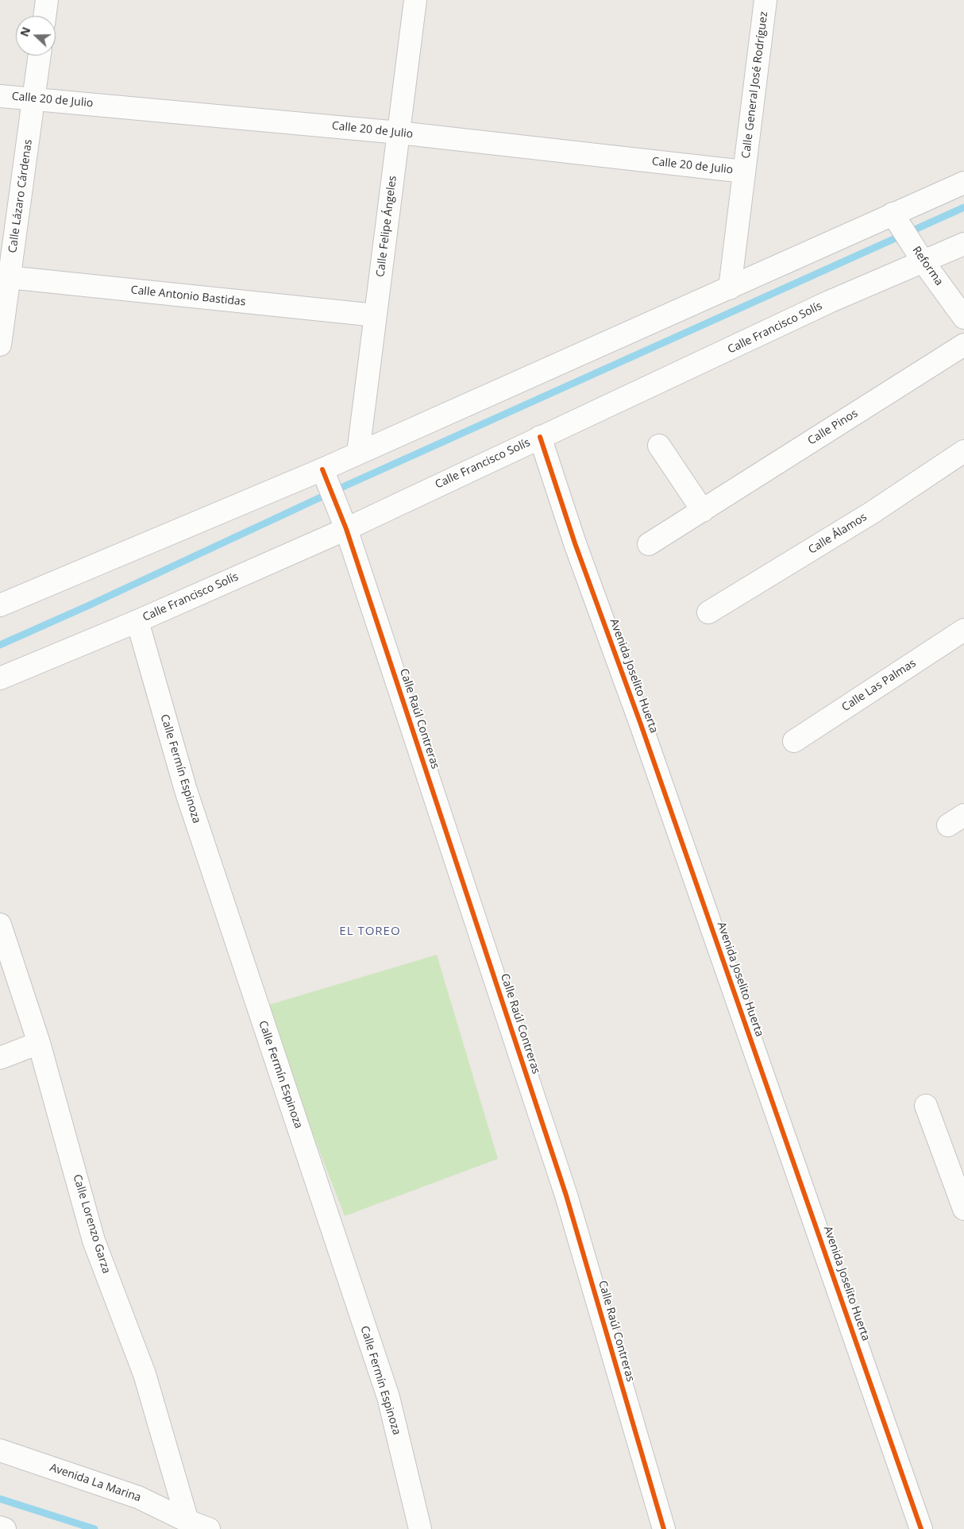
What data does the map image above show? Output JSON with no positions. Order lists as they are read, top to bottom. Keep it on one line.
{"streets":{"street":["Calle General José Rodríguez","Calle 20 de Julio","Calle Lázaro Cárdenas","Calle Felipe Ángeles","Reforma","Calle Antonio Bastidas","Calle Francisco Solís","Calle Pinos","Calle Álamos","Avenida Joselito Huerta","Calle Las Palmas","Calle Raúl Contreras","Calle Fermín Espinoza","Calle Lorenzo Garza","Avenida La Marina"]},"crossings":[["Calle General José Rodríguez","Calle 20 de Julio"],["Calle 20 de Julio","Calle Lázaro Cárdenas"],["Calle 20 de Julio","Calle Felipe Ángeles"],["Calle Lázaro Cárdenas","Calle Antonio Bastidas"],["Calle Felipe Ángeles","Calle Antonio Bastidas"],["Reforma","Calle Francisco Solís"],["Calle Francisco Solís","Avenida Joselito Huerta"],["Calle Francisco Solís","Calle Raúl Contreras"],["Calle Francisco Solís","Calle Fermín Espinoza"],["Calle Lorenzo Garza","Avenida La Marina"]],"districts":["EL TOREO"],"north":"left"}
